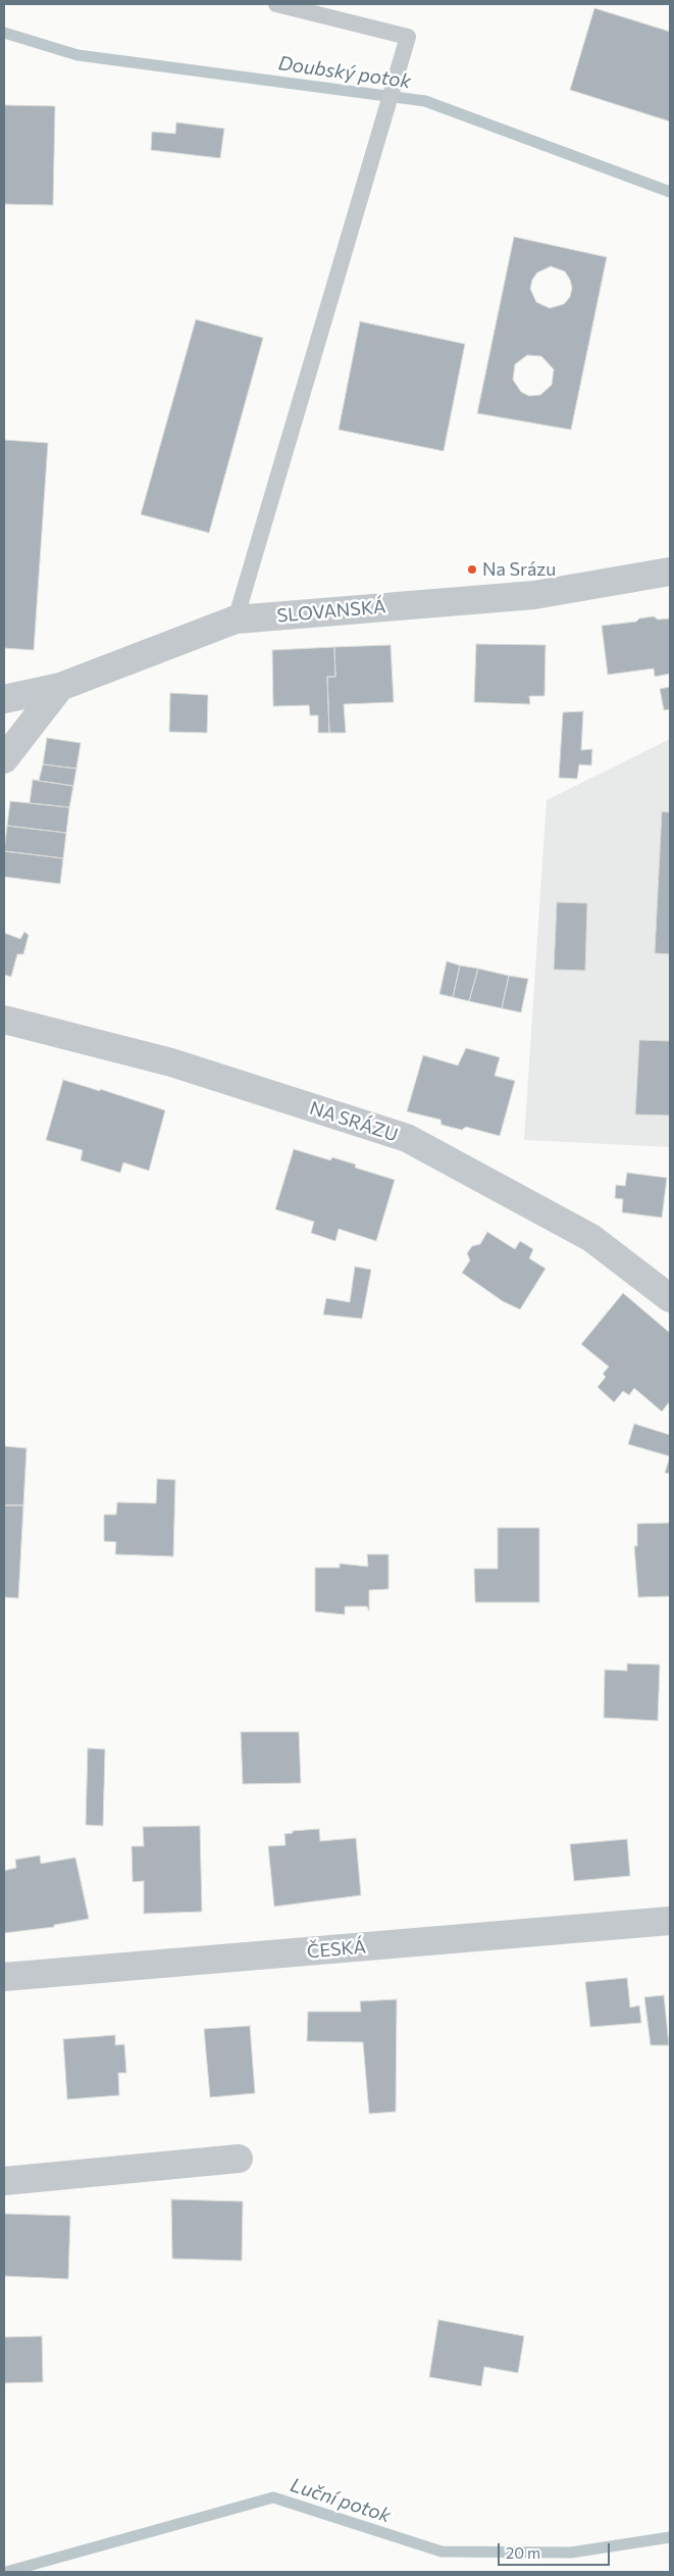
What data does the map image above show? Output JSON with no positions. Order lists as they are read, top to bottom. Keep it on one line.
{"streets":{"street":["SLOVANSKÁ","NA SRÁZU","ČESKÁ"]},"water":["Doubský potok","Luční potok"],"places":["Na Srázu"],"scale_bar":"20 m"}
